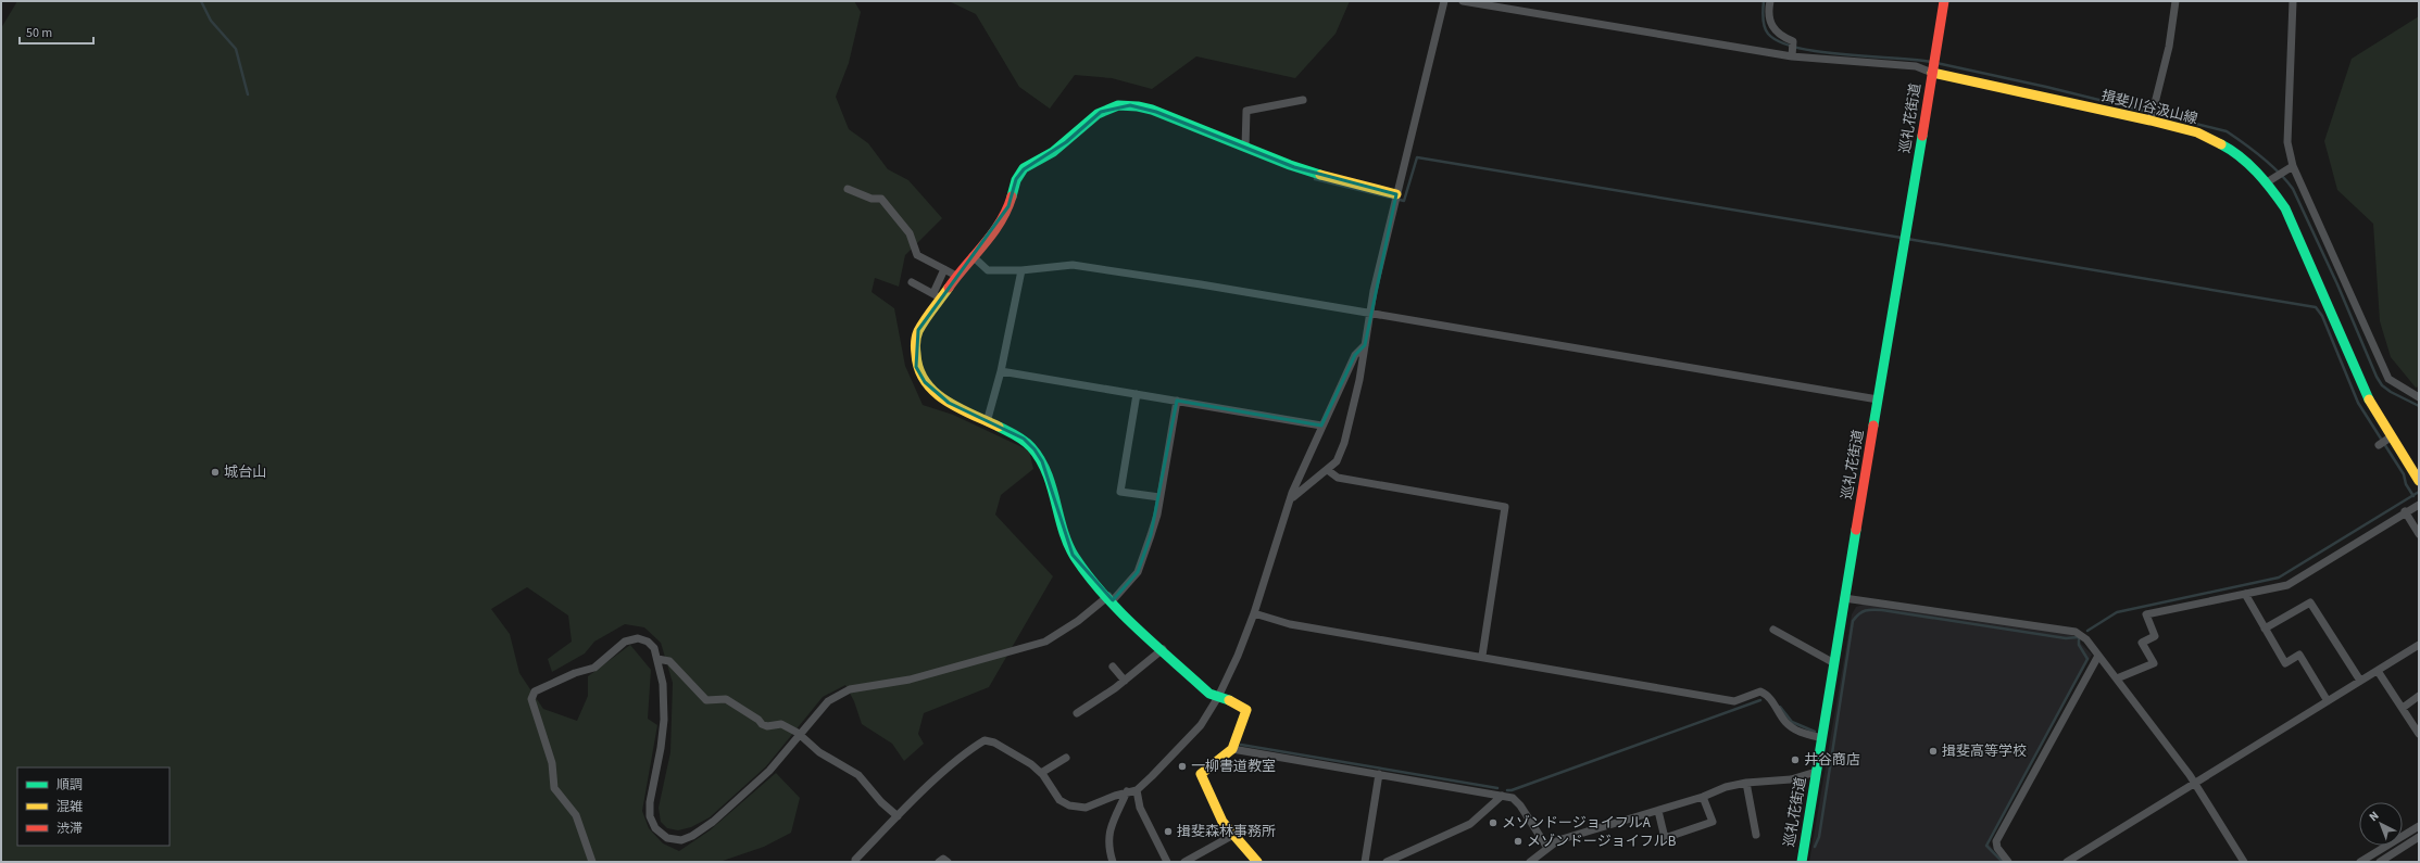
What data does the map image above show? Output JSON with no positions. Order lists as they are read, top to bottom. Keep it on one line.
{"streets":{"street":["揖斐川谷汲山線","巡礼花街道"]},"crossings":[["揖斐川谷汲山線","巡礼花街道"]],"places":["城台山","揖斐高等学校","井谷商店","一柳書道教室","メゾンドージョイフルA","揖斐森林事務所","メゾンドージョイフルB"],"legend":["順調","混雑","渋滞"],"scale_bar":"50 m","north":"top left"}
